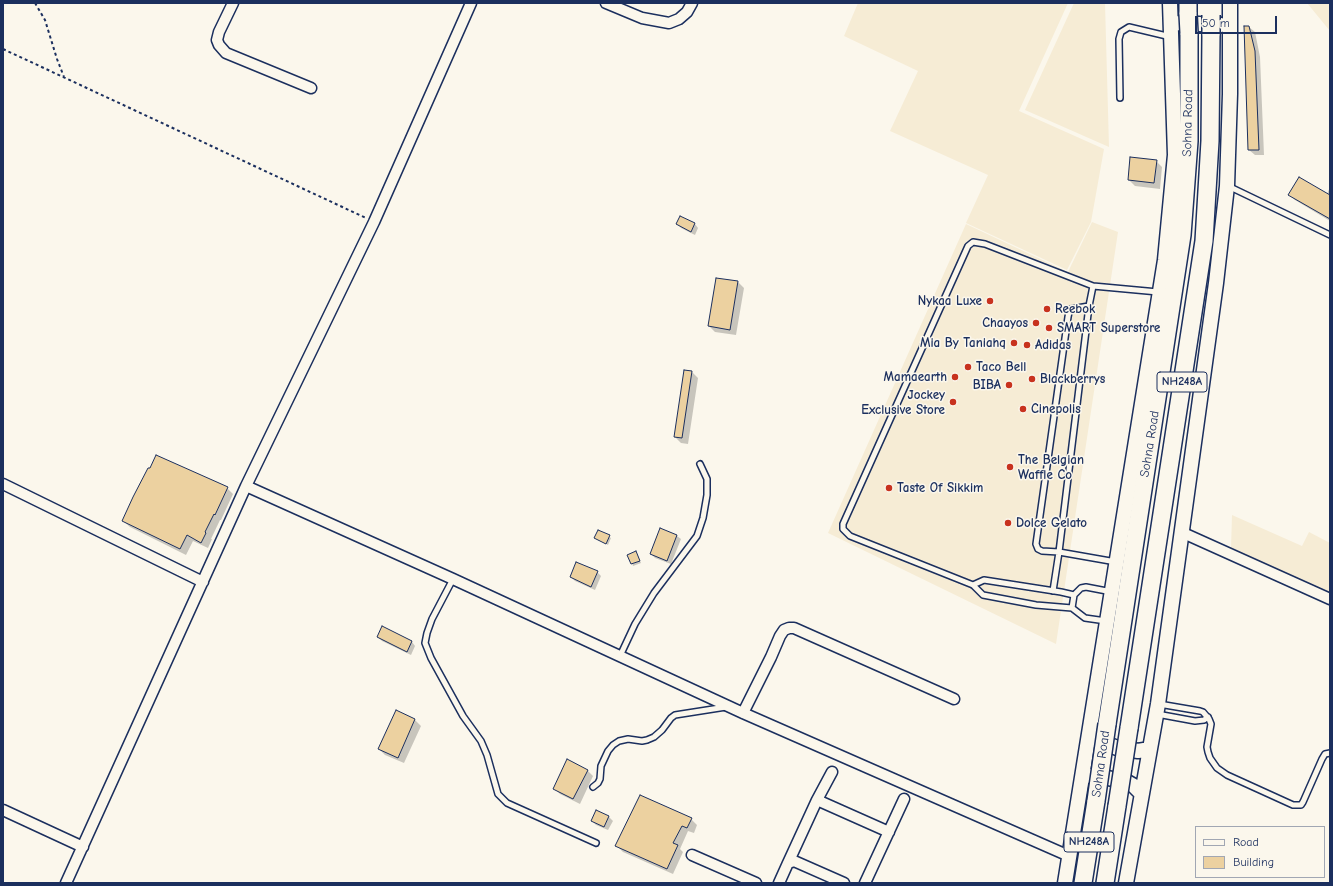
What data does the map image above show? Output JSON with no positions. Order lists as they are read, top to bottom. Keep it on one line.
{"streets":{"highway":["Sohna Road","NH248A"]},"places":["Nykaa Luxe","Reebok","Chaayos","SMART Superstore","Mia By Taniahq","Adidas","Taco Bell","Mamaearth","Blackberrys","BIBA","Jockey Exclusive Store","Cinepolis","The Belgian Waffle Co","Taste Of Sikkim","Dolce Gelato"],"legend":["Road","Building"],"scale_bar":"50 m"}
